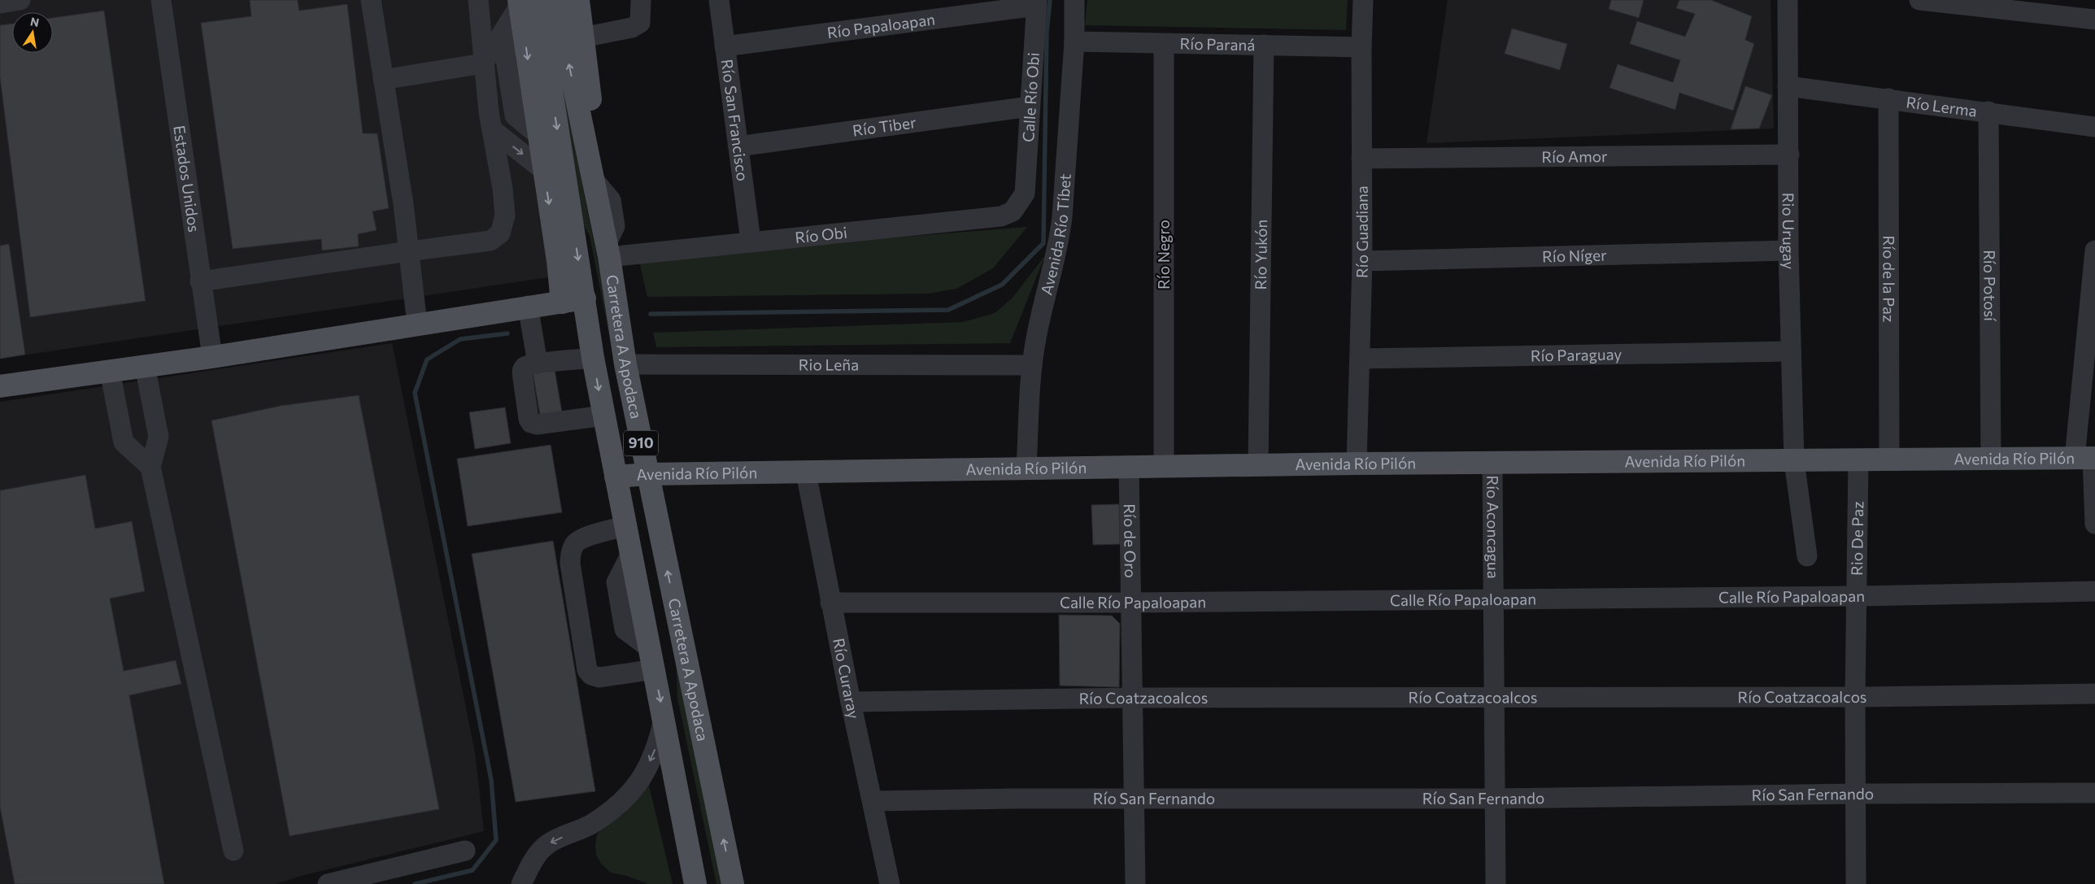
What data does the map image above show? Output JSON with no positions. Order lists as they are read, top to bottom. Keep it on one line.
{"streets":{"main road":["Carretera A Apodaca","910","Avenida Río Pilón"],"street":["Río Papaloapan","Río Paraná","Calle Río Obi","Río Lerma","Río San Francisco","Río Tiber","Río Amor","Estados Unidos","Rio Urugay","Río Guadiana","Río Obi","Avenida Río Tíbet","Río Negro","Río Yukón","Río Níger","Río de la Paz","Río Potosí","Río Paraguay","Rio Leña","Río Aconcagua","Rio De Paz","Río de Oro","Calle Río Papaloapan","Río Curaray","Río Coatzacoalcos","Río San Fernando"]},"crossings":[["Río Papaloapan","Calle Río Obi"],["Río Papaloapan","Río San Francisco"],["Río Paraná","Río Guadiana"],["Río Paraná","Avenida Río Tíbet"],["Río Paraná","Río Negro"],["Río Paraná","Río Yukón"],["Calle Río Obi","Río Tiber"],["Calle Río Obi","Río Obi"],["Río Lerma","Rio Urugay"],["Río Lerma","Río de la Paz"],["Río Lerma","Río Potosí"],["Río San Francisco","Río Tiber"],["Río San Francisco","Río Obi"],["Río Amor","Rio Urugay"],["Río Amor","Río Guadiana"],["Rio Urugay","Río Níger"],["Rio Urugay","Río Paraguay"],["Rio Urugay","Avenida Río Pilón"],["Río Guadiana","Río Níger"],["Río Guadiana","Río Paraguay"],["Río Guadiana","Avenida Río Pilón"],["Río Obi","Carretera A Apodaca"],["Avenida Río Tíbet","Rio Leña"],["Avenida Río Tíbet","Avenida Río Pilón"],["Río Negro","Avenida Río Pilón"],["Río Yukón","Avenida Río Pilón"],["Río de la Paz","Avenida Río Pilón"],["Río Potosí","Avenida Río Pilón"],["Carretera A Apodaca","Rio Leña"],["Carretera A Apodaca","Avenida Río Pilón"],["Avenida Río Pilón","Río Aconcagua"],["Avenida Río Pilón","Rio De Paz"],["Avenida Río Pilón","Río de Oro"],["Avenida Río Pilón","Río Curaray"],["Río Aconcagua","Calle Río Papaloapan"],["Río Aconcagua","Río Coatzacoalcos"],["Río Aconcagua","Río San Fernando"],["Rio De Paz","Calle Río Papaloapan"],["Rio De Paz","Río Coatzacoalcos"],["Rio De Paz","Río San Fernando"],["Río de Oro","Calle Río Papaloapan"],["Río de Oro","Río Coatzacoalcos"],["Río de Oro","Río San Fernando"],["Calle Río Papaloapan","Río Curaray"],["Río Curaray","Río Coatzacoalcos"],["Río Curaray","Río San Fernando"]],"north":"top"}
